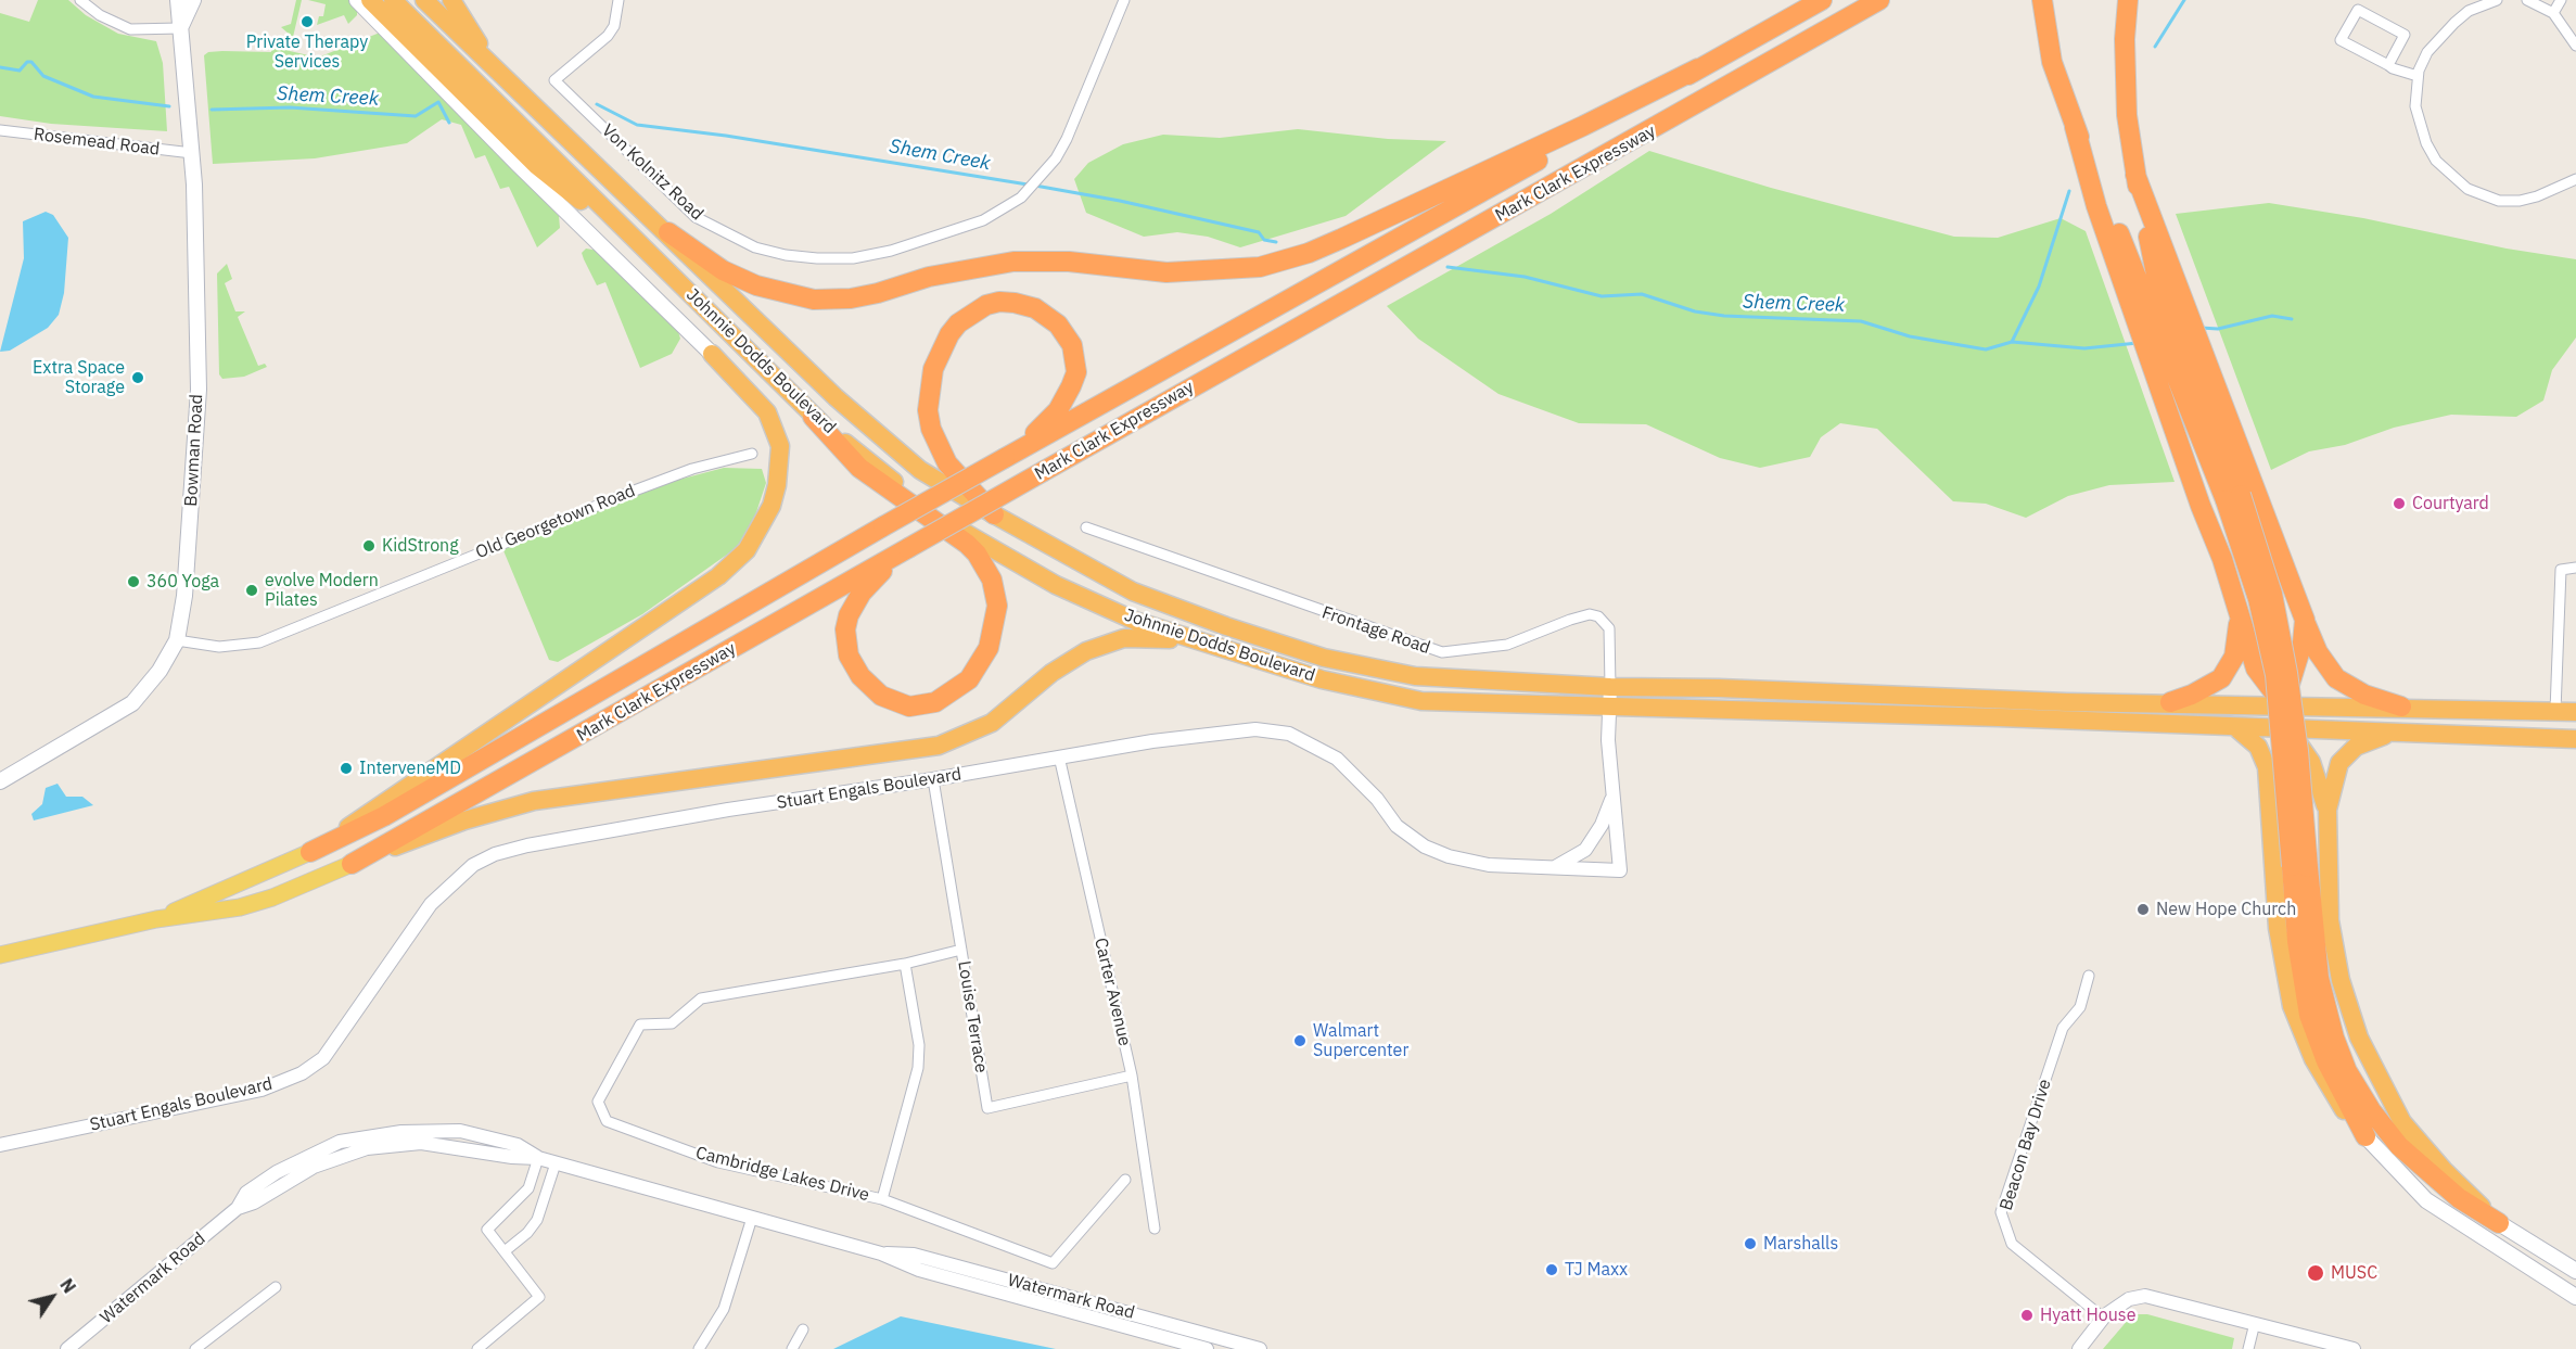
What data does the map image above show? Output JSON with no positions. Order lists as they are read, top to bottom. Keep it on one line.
{"streets":{"highway":["Mark Clark Expressway","Johnnie Dodds Boulevard"],"main road":["Bowman Road"],"street":["Rosemead Road","Von Kolnitz Road","Old Georgetown Road","Frontage Road","Stuart Engals Boulevard","Carter Avenue","Louise Terrace","Beacon Bay Drive","Cambridge Lakes Drive","Watermark Road"]},"crossings":[["Rosemead Road","Bowman Road"],["Johnnie Dodds Boulevard","Frontage Road"],["Johnnie Dodds Boulevard","Stuart Engals Boulevard"],["Bowman Road","Old Georgetown Road"],["Frontage Road","Stuart Engals Boulevard"],["Stuart Engals Boulevard","Carter Avenue"],["Stuart Engals Boulevard","Louise Terrace"],["Carter Avenue","Louise Terrace"],["Louise Terrace","Cambridge Lakes Drive"]],"water":["Shem Creek"],"places":["Private Therapy Services","Extra Space Storage","Courtyard","KidStrong","360 Yoga","evolve Modern Pilates","InterveneMD","New Hope Church","Walmart Supercenter","Marshalls","TJ Maxx","MUSC","Hyatt House"],"north":"top right"}
